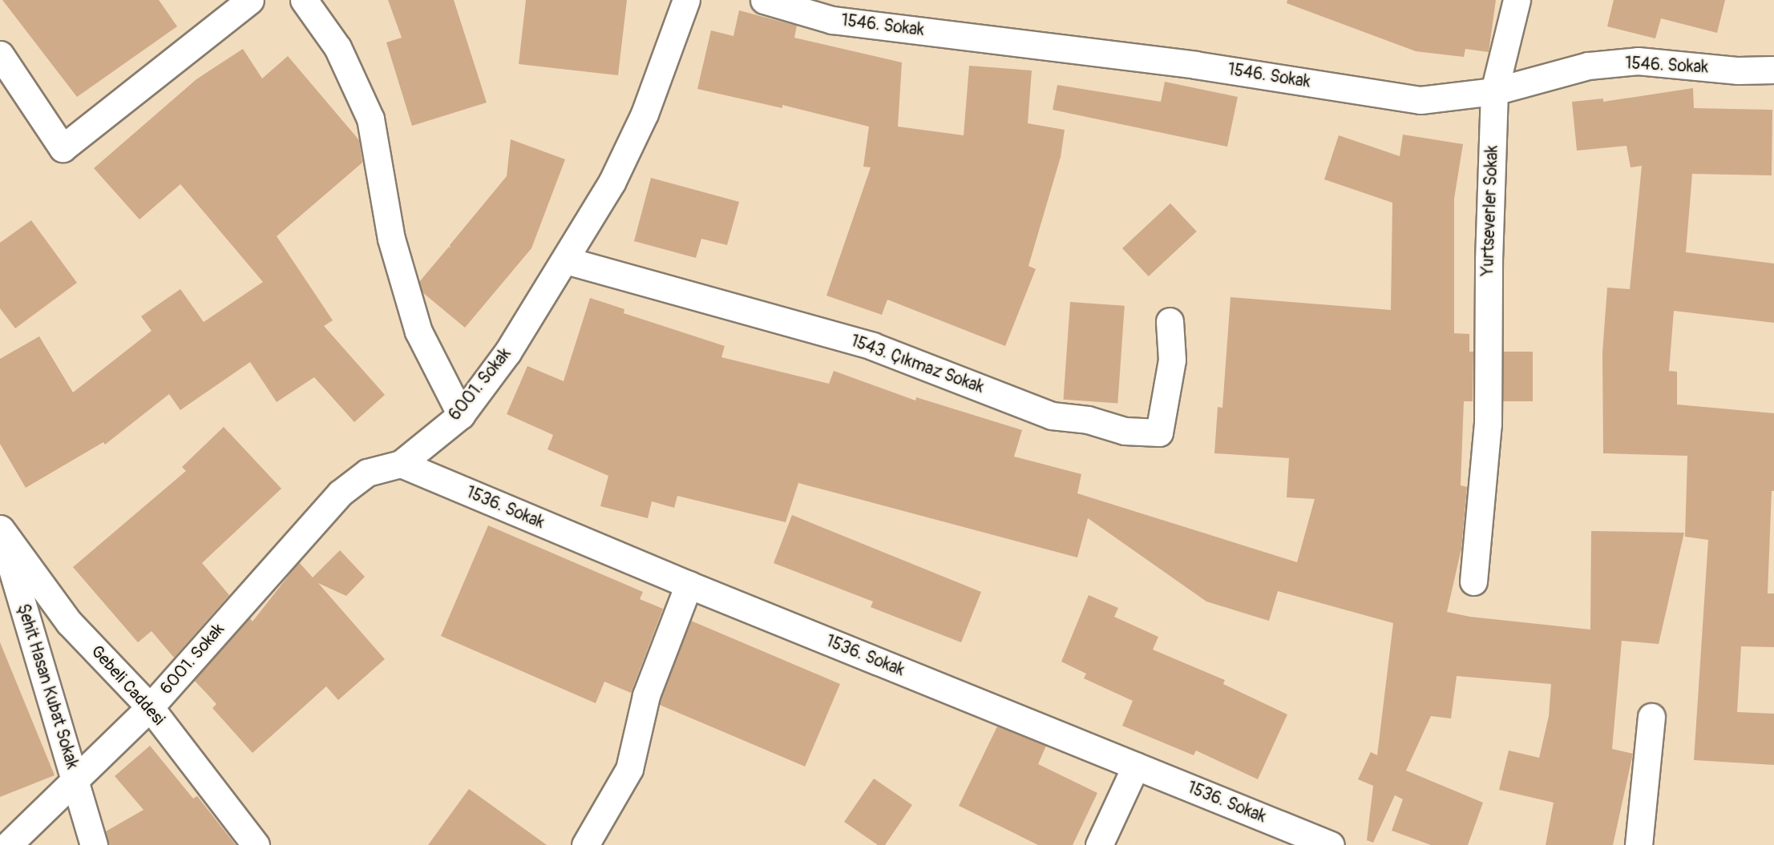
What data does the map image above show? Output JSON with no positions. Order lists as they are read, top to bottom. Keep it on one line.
{"streets":{"street":["1546. Sokak","Yurtseverler Sokak","1543. Çıkmaz Sokak","6001. Sokak","1536. Sokak","Gebeli Caddesi","Şehit Hasan Kubat Sokak"]},"crossings":[["1546. Sokak","Yurtseverler Sokak"],["1543. Çıkmaz Sokak","6001. Sokak"],["6001. Sokak","1536. Sokak"],["6001. Sokak","Gebeli Caddesi"],["6001. Sokak","Şehit Hasan Kubat Sokak"],["Gebeli Caddesi","Şehit Hasan Kubat Sokak"]]}
